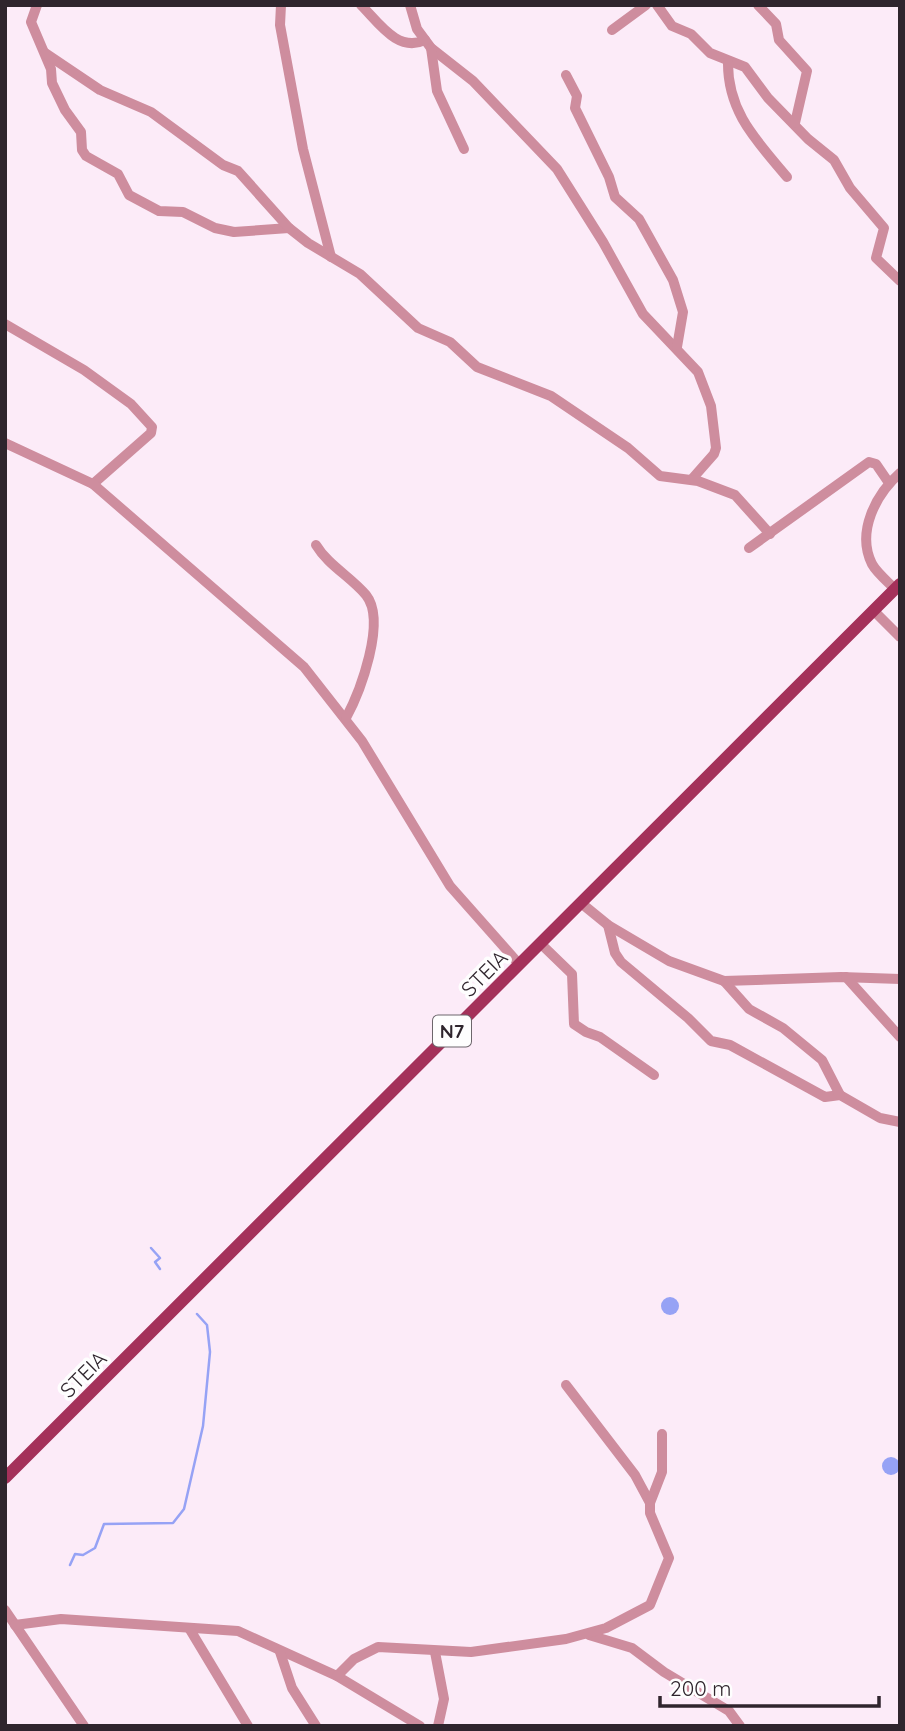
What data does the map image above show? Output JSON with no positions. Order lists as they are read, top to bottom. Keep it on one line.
{"streets":{"main road":["STEIA","N7"]},"scale_bar":"200 m"}
